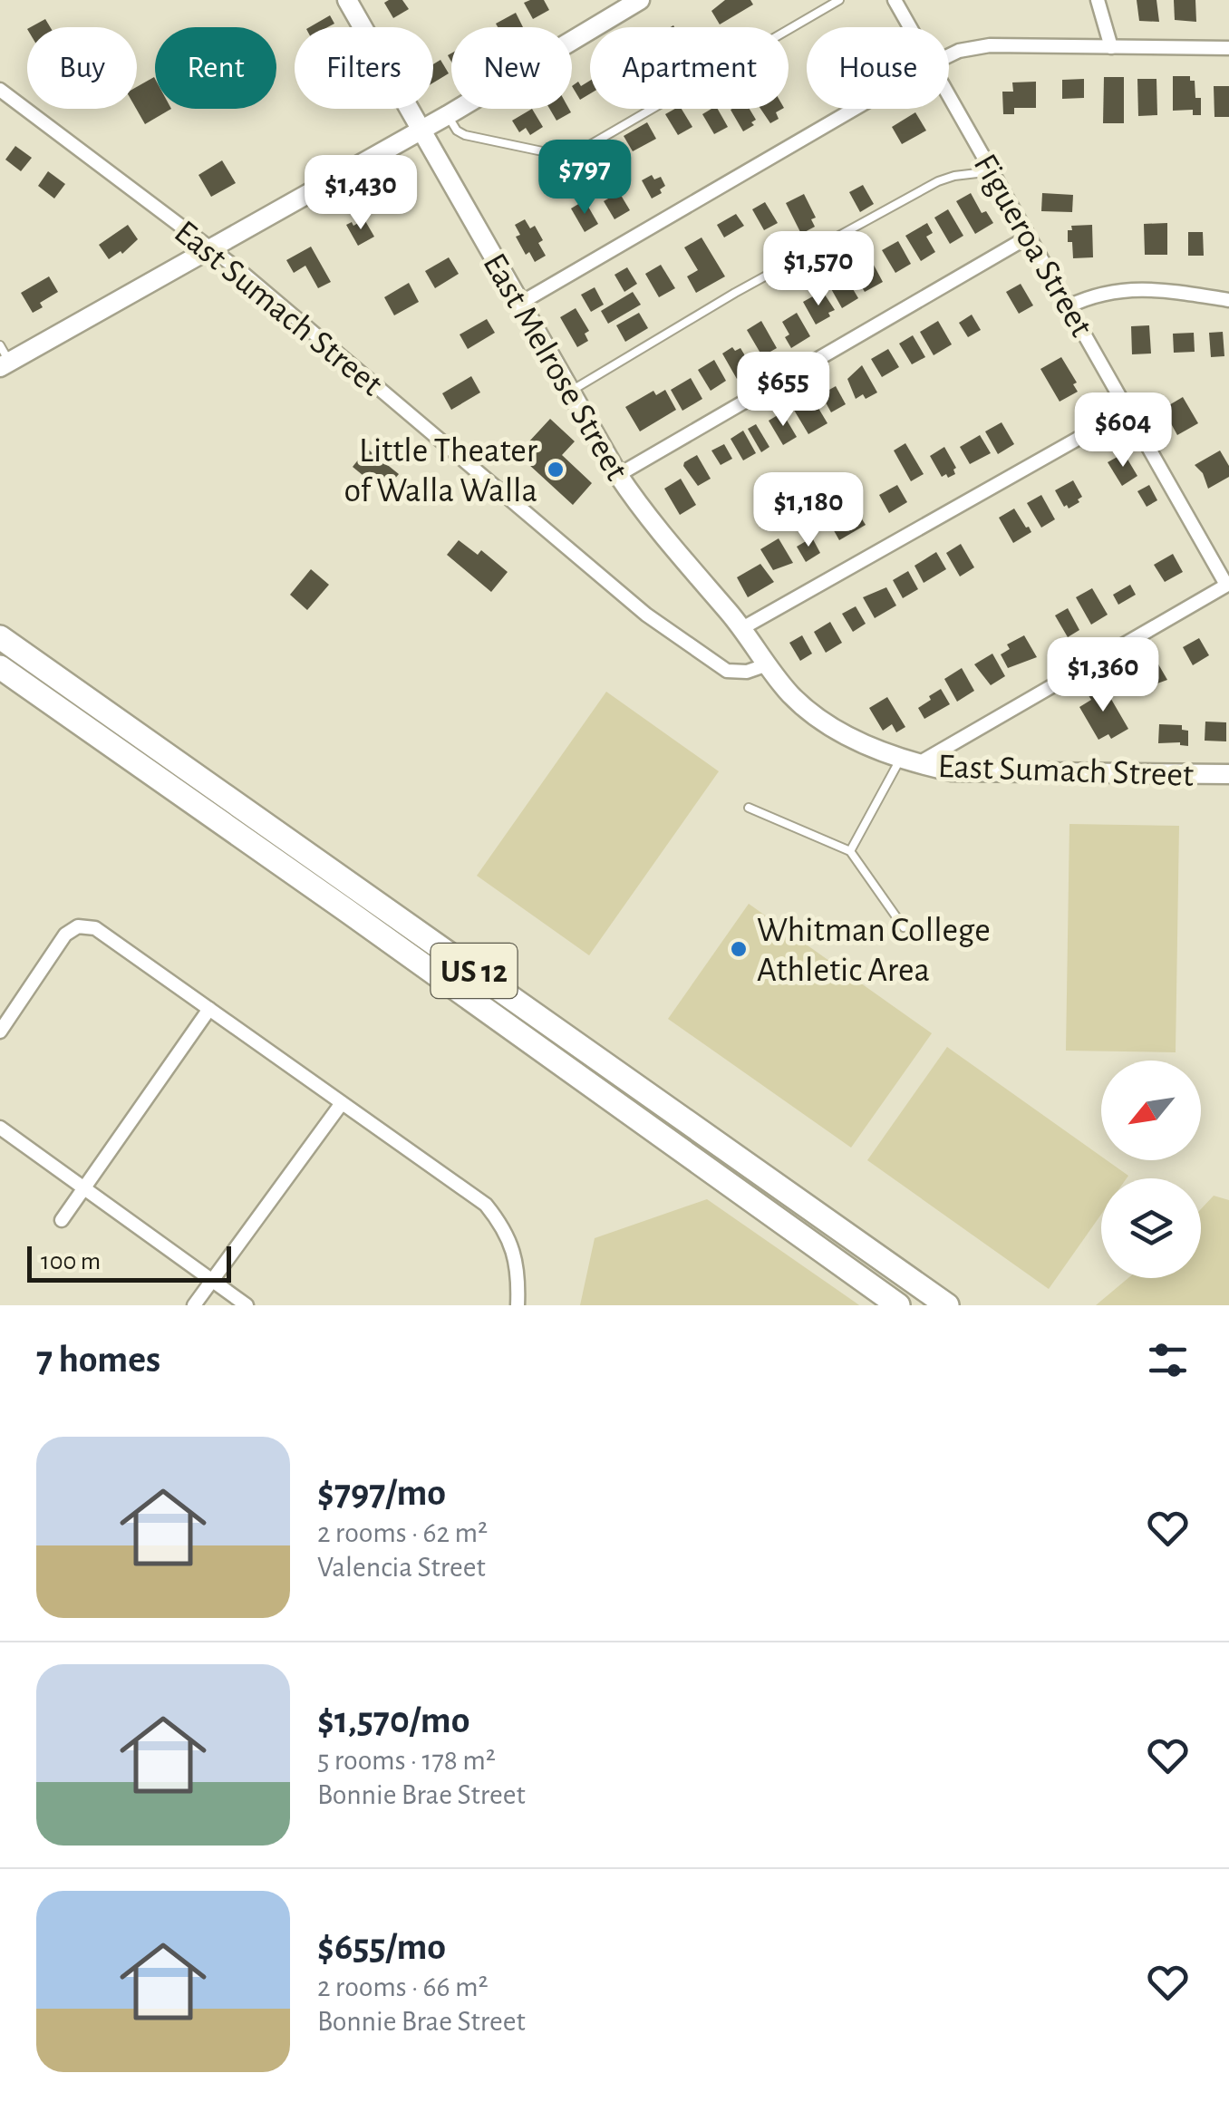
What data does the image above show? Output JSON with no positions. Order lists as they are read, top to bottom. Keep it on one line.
{"streets":{"highway":["US 12"],"street":["Figueroa Street","East Sumach Street","East Melrose Street"]},"crossings":[["East Sumach Street","East Melrose Street"]],"places":["Little Theater of Walla Walla","Whitman College Athletic Area"],"scale_bar":"100 m","north":"bottom left","page":{"chip":["Buy","Rent","Filters","New","Apartment","House"],"price":["$797","$1,430","$1,570","$655","$604","$1,180","$1,360"],"scale":"100 m","heading":"7 homes","list":[{"name":"$797/mo","note":"2 rooms · 62 m² · Valencia Street"},{"name":"$1,570/mo","note":"5 rooms · 178 m² · Bonnie Brae Street"},{"name":"$655/mo","note":"2 rooms · 66 m² · Bonnie Brae Street"}]}}
